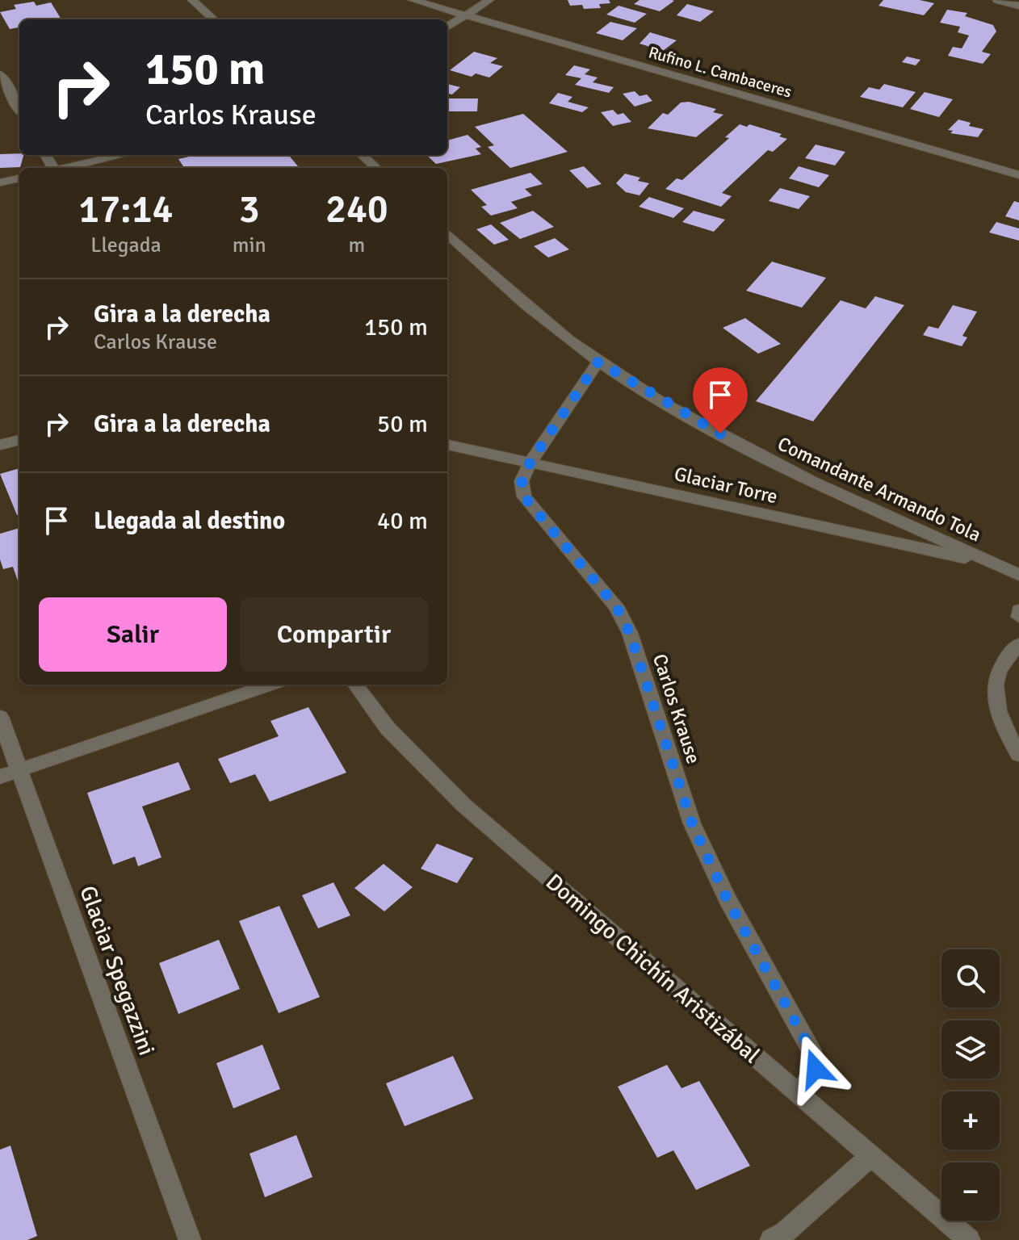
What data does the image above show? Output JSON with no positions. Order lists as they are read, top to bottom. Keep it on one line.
{"streets":{"street":["Rufino L. Cambaceres","Glaciar Torre","Comandante Armando Tola","Carlos Krause","Domingo Chichín Aristizábal","Glaciar Spegazzini"]},"crossings":[["Glaciar Torre","Comandante Armando Tola"],["Glaciar Torre","Carlos Krause"],["Comandante Armando Tola","Carlos Krause"],["Carlos Krause","Domingo Chichín Aristizábal"]],"page":{"turn":["150 m","Carlos Krause"],"eta":["17:14","Llegada","3","min","240","m"],"list":[{"name":"Gira a la derecha","note":"Carlos Krause","value":"150 m"},{"name":"Gira a la derecha","value":"50 m"},{"name":"Llegada al destino","value":"40 m"}],"buttons":["Salir","Compartir"],"map_buttons":["+","−"]}}
